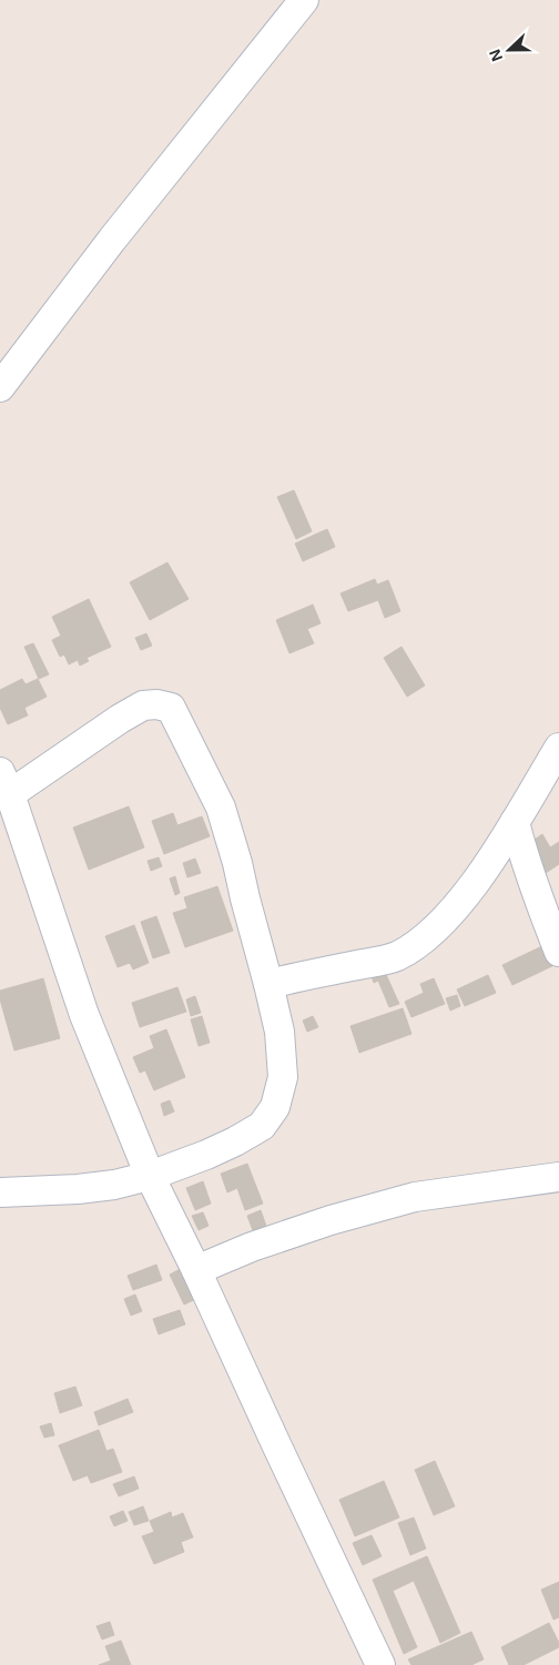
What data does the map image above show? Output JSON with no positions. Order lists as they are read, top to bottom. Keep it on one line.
{"north":"left"}
